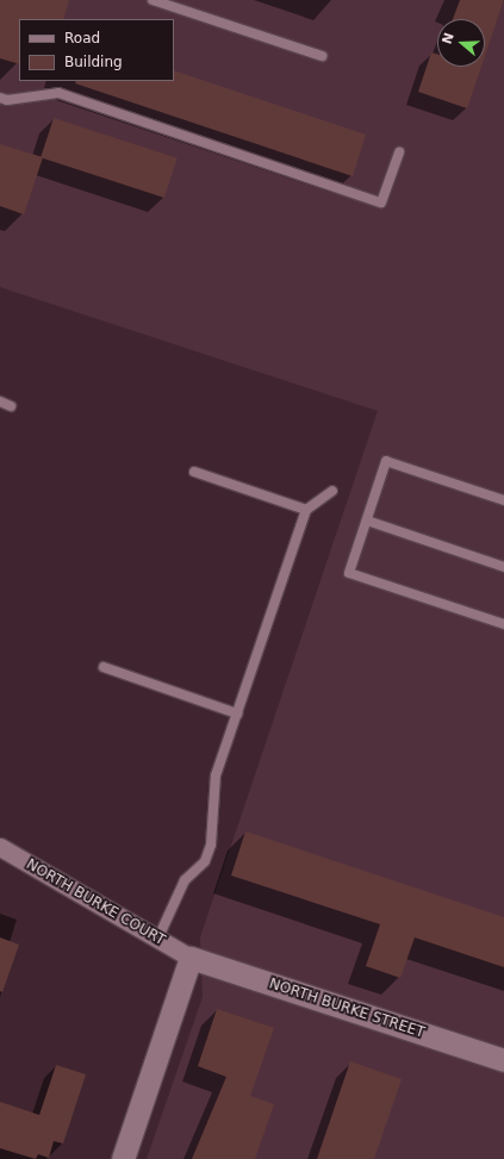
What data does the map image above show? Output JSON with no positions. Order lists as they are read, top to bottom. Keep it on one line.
{"streets":{"street":["NORTH BURKE COURT","NORTH BURKE STREET"]},"crossings":[["NORTH BURKE COURT","NORTH BURKE STREET"]],"legend":["Road","Building"],"north":"left"}
